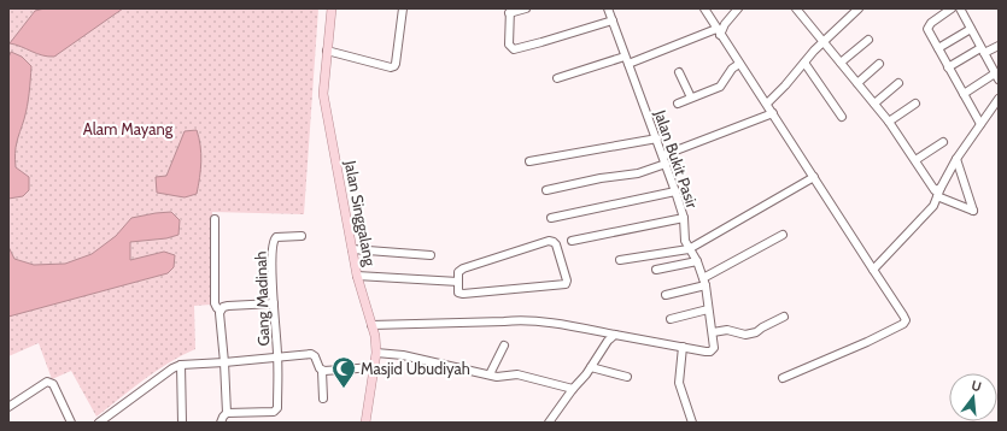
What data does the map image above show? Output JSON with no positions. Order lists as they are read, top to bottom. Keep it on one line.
{"streets":{"main road":["Jalan Singgalang"],"street":["Jalan Bukit Pasir","Gang Madinah"]},"parks":["Alam Mayang"],"places":{"mosque":["Masjid Ubudiyah"]},"north":"top"}
